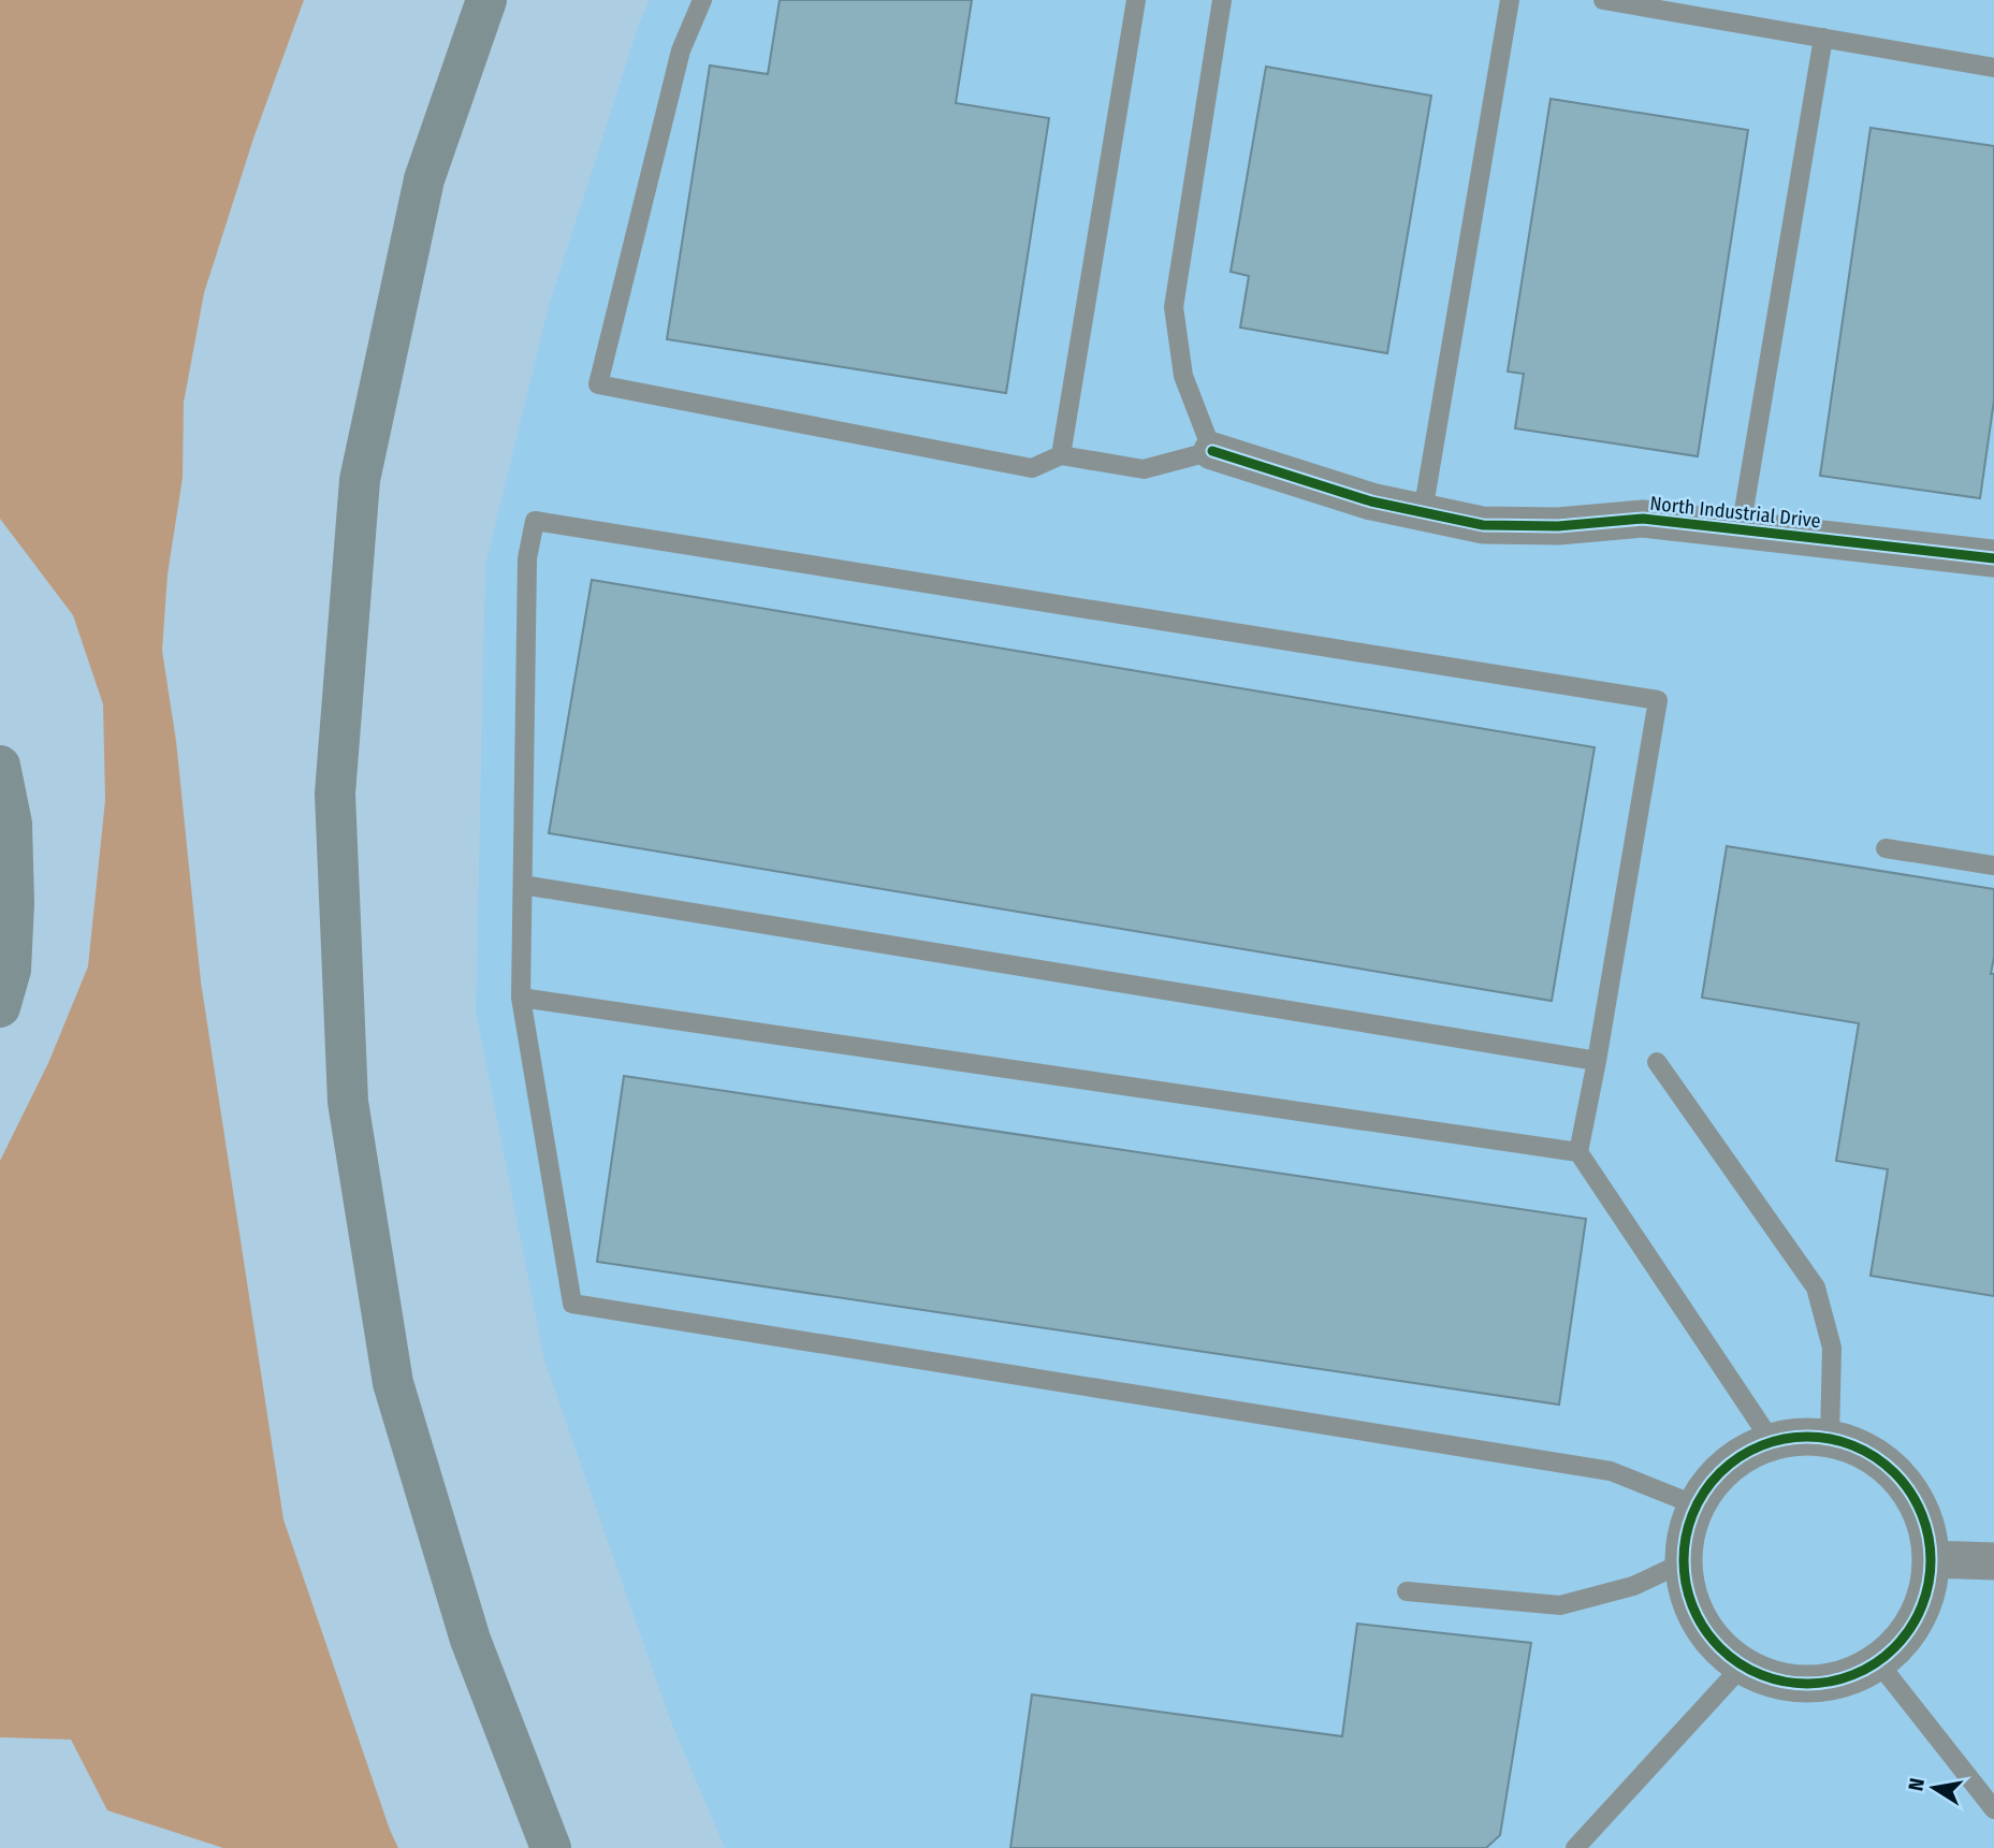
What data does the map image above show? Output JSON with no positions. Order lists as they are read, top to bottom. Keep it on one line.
{"streets":{"street":["North Industrial Drive"]},"north":"left"}
